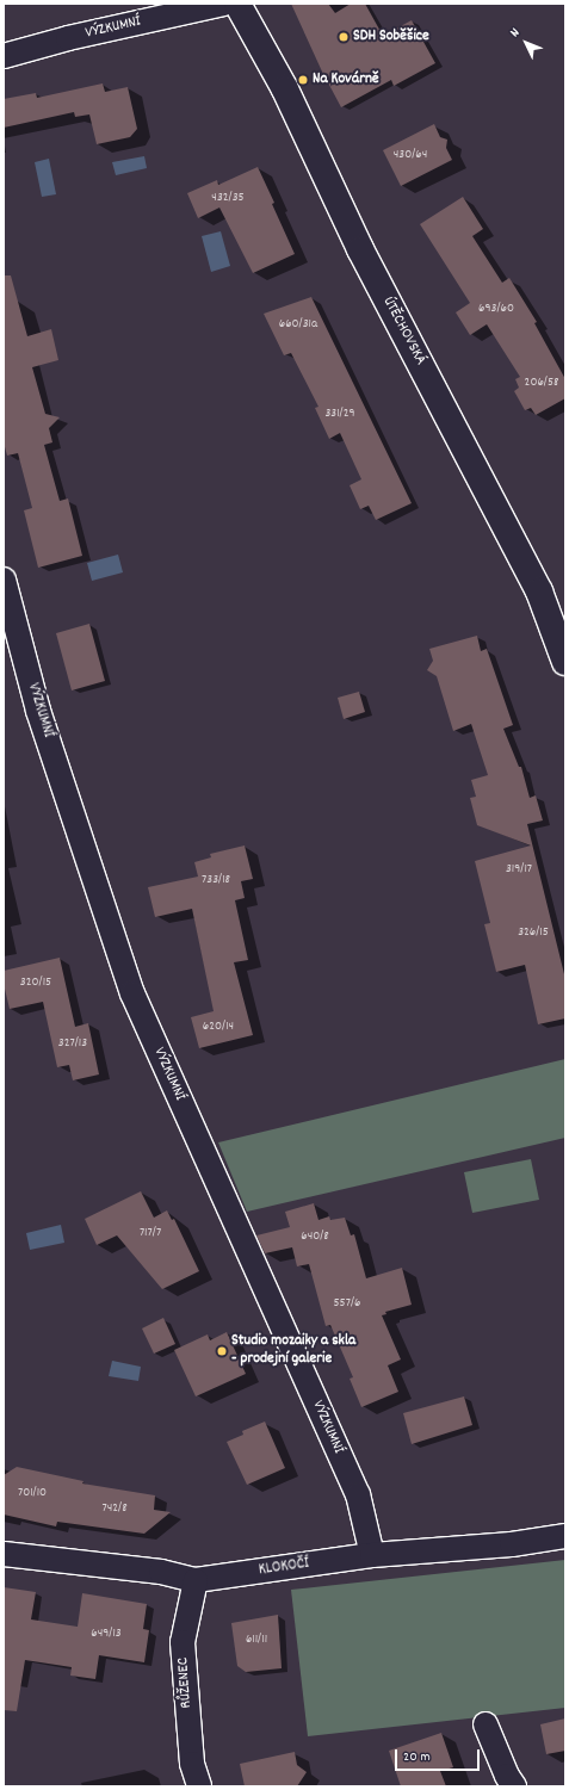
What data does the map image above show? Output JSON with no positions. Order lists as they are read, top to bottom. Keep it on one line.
{"streets":{"street":["VÝZKUMNÍ","ÚTĚCHOVSKÁ","KLOKOČÍ","RŮŽENEC"]},"crossings":[["VÝZKUMNÍ","KLOKOČÍ"],["KLOKOČÍ","RŮŽENEC"]],"places":["SDH Soběšice","Na Kovárně","Studio mozaiky a skla - prodejní galerie"],"house_numbers":["430/64","432/35","693/60","660/31a","206/58","331/29","319/17","733/18","326/15","320/15","620/14","327/13","717/7","640/8","557/6","701/10","742/8","649/13","611/11"],"scale_bar":"20 m","north":"top left"}
